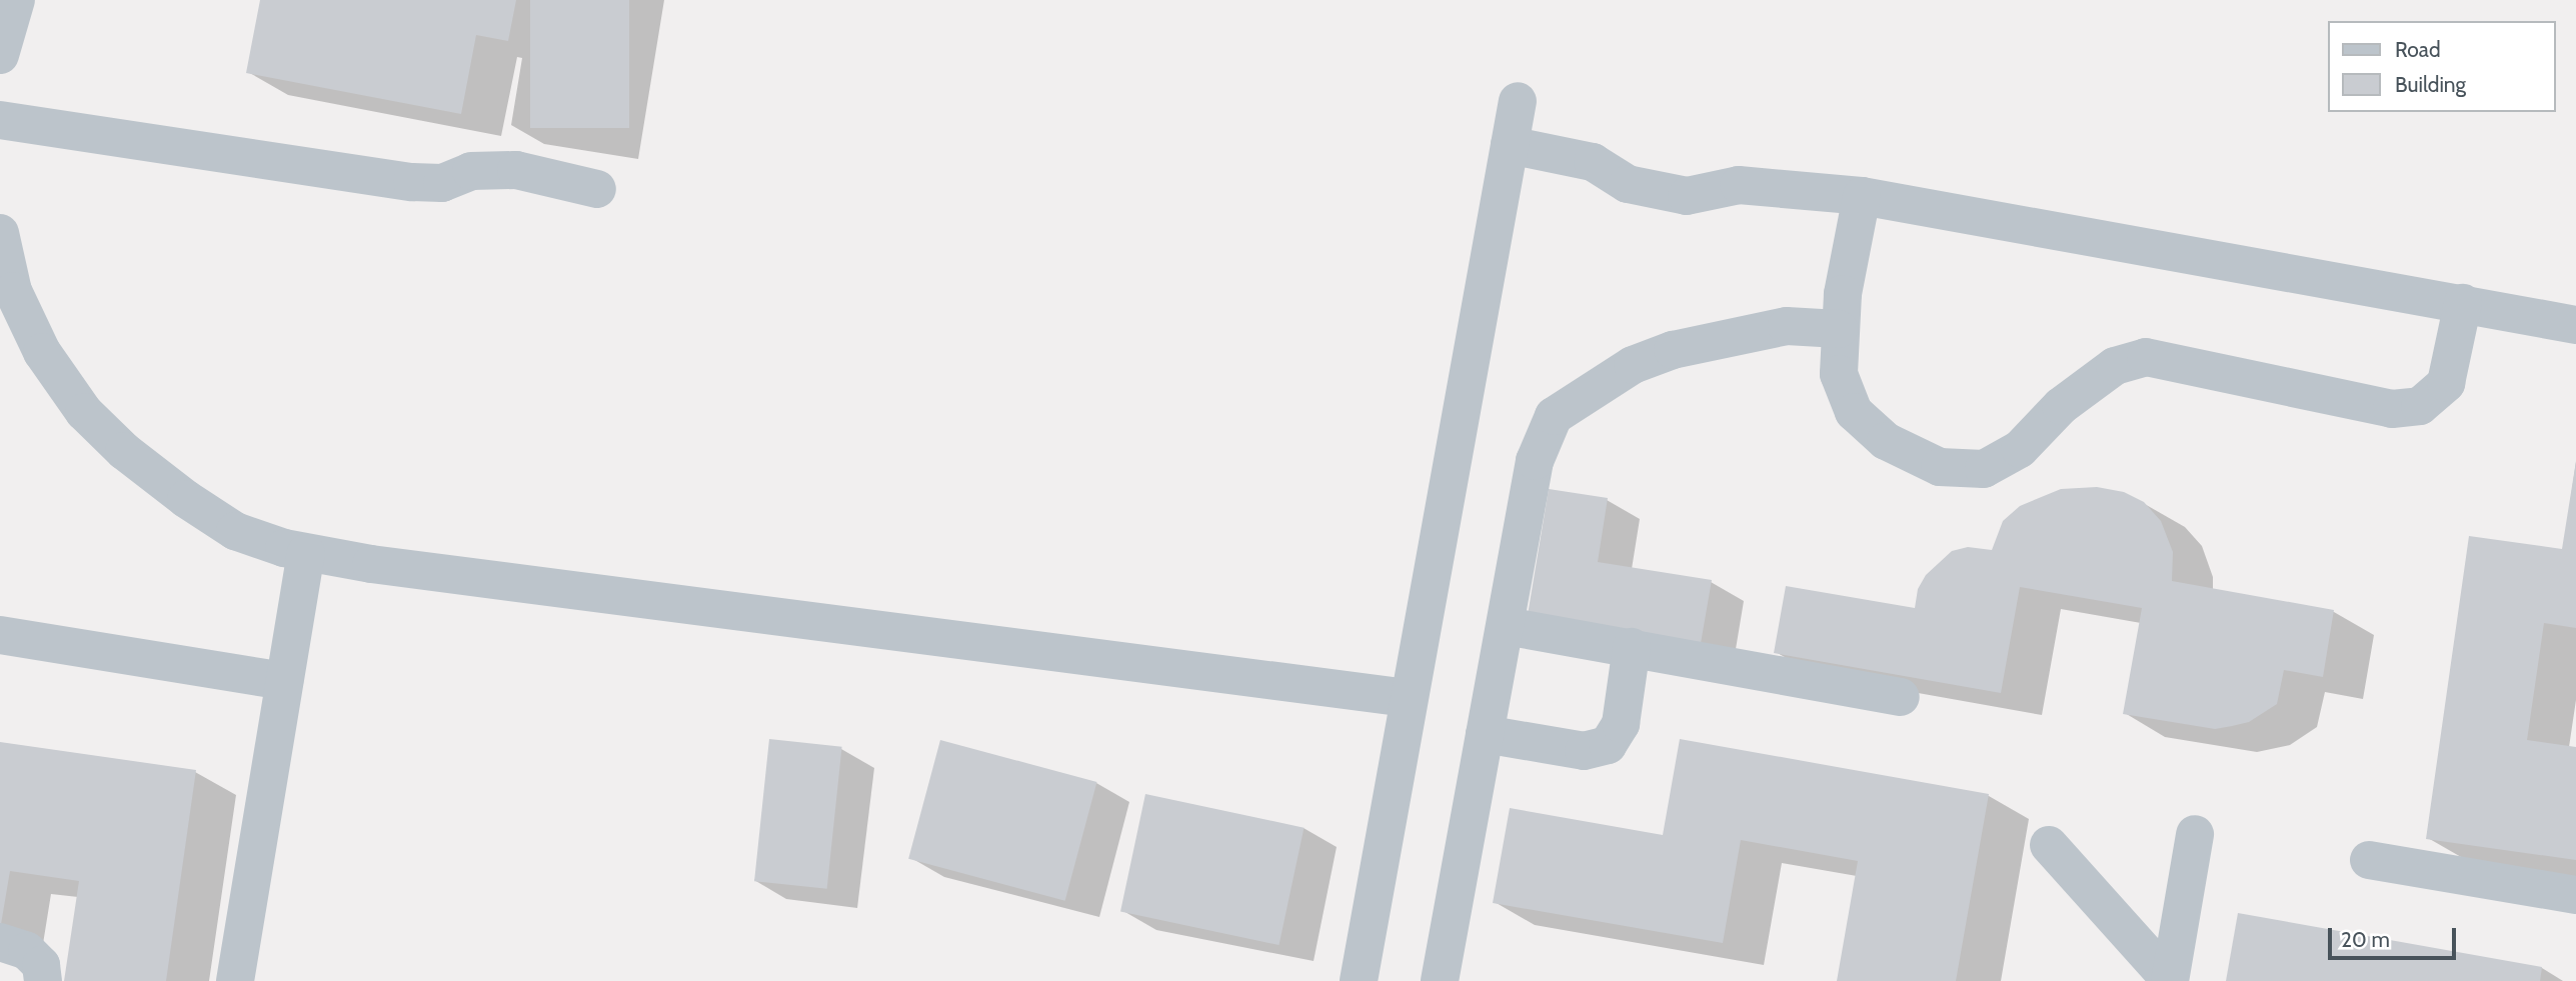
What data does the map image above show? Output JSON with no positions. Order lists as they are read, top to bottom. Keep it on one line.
{"legend":["Road","Building"],"scale_bar":"20 m"}
